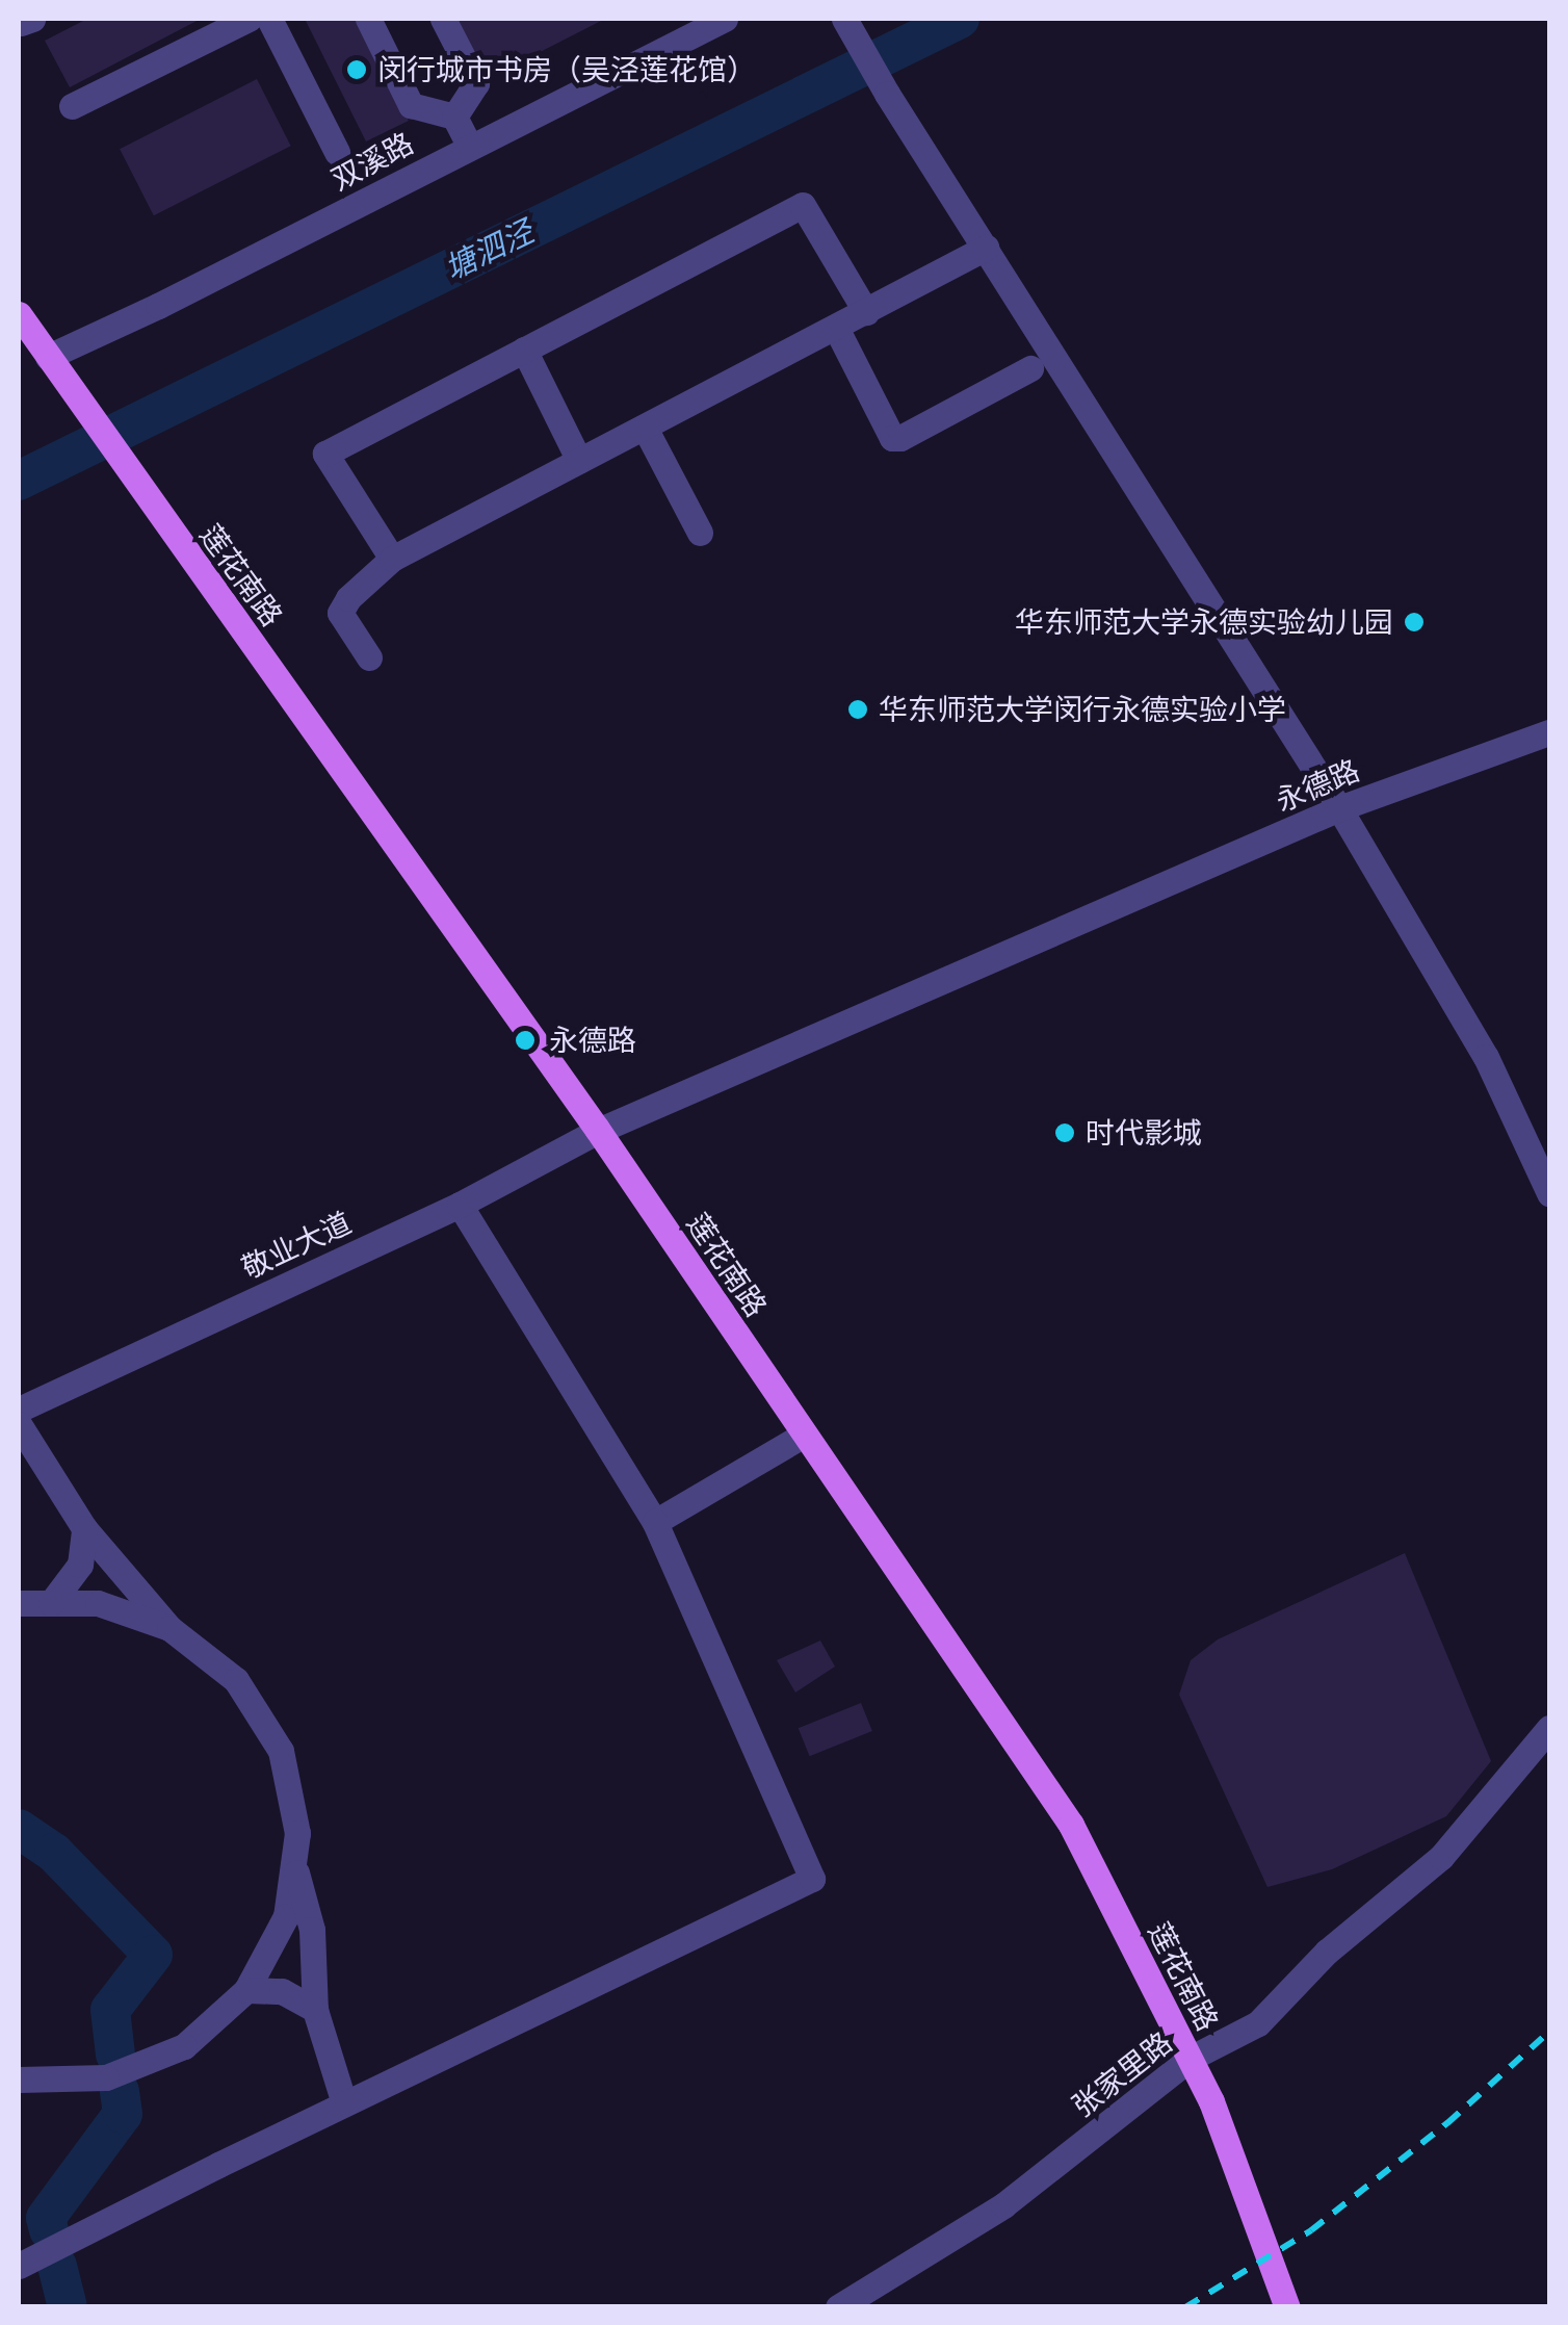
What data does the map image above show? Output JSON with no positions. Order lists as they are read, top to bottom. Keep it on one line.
{"streets":{"main road":["莲花南路"],"street":["双溪路","永德路","敬业大道","张家里路"]},"crossings":[["双溪路","莲花南路"],["莲花南路","永德路"],["莲花南路","敬业大道"],["莲花南路","张家里路"],["永德路","敬业大道"]],"water":["塘泗泾"],"places":["闵行城市书房（吴泾莲花馆）","华东师范大学永德实验幼儿园","华东师范大学闵行永德实验小学","永德路","时代影城"]}
